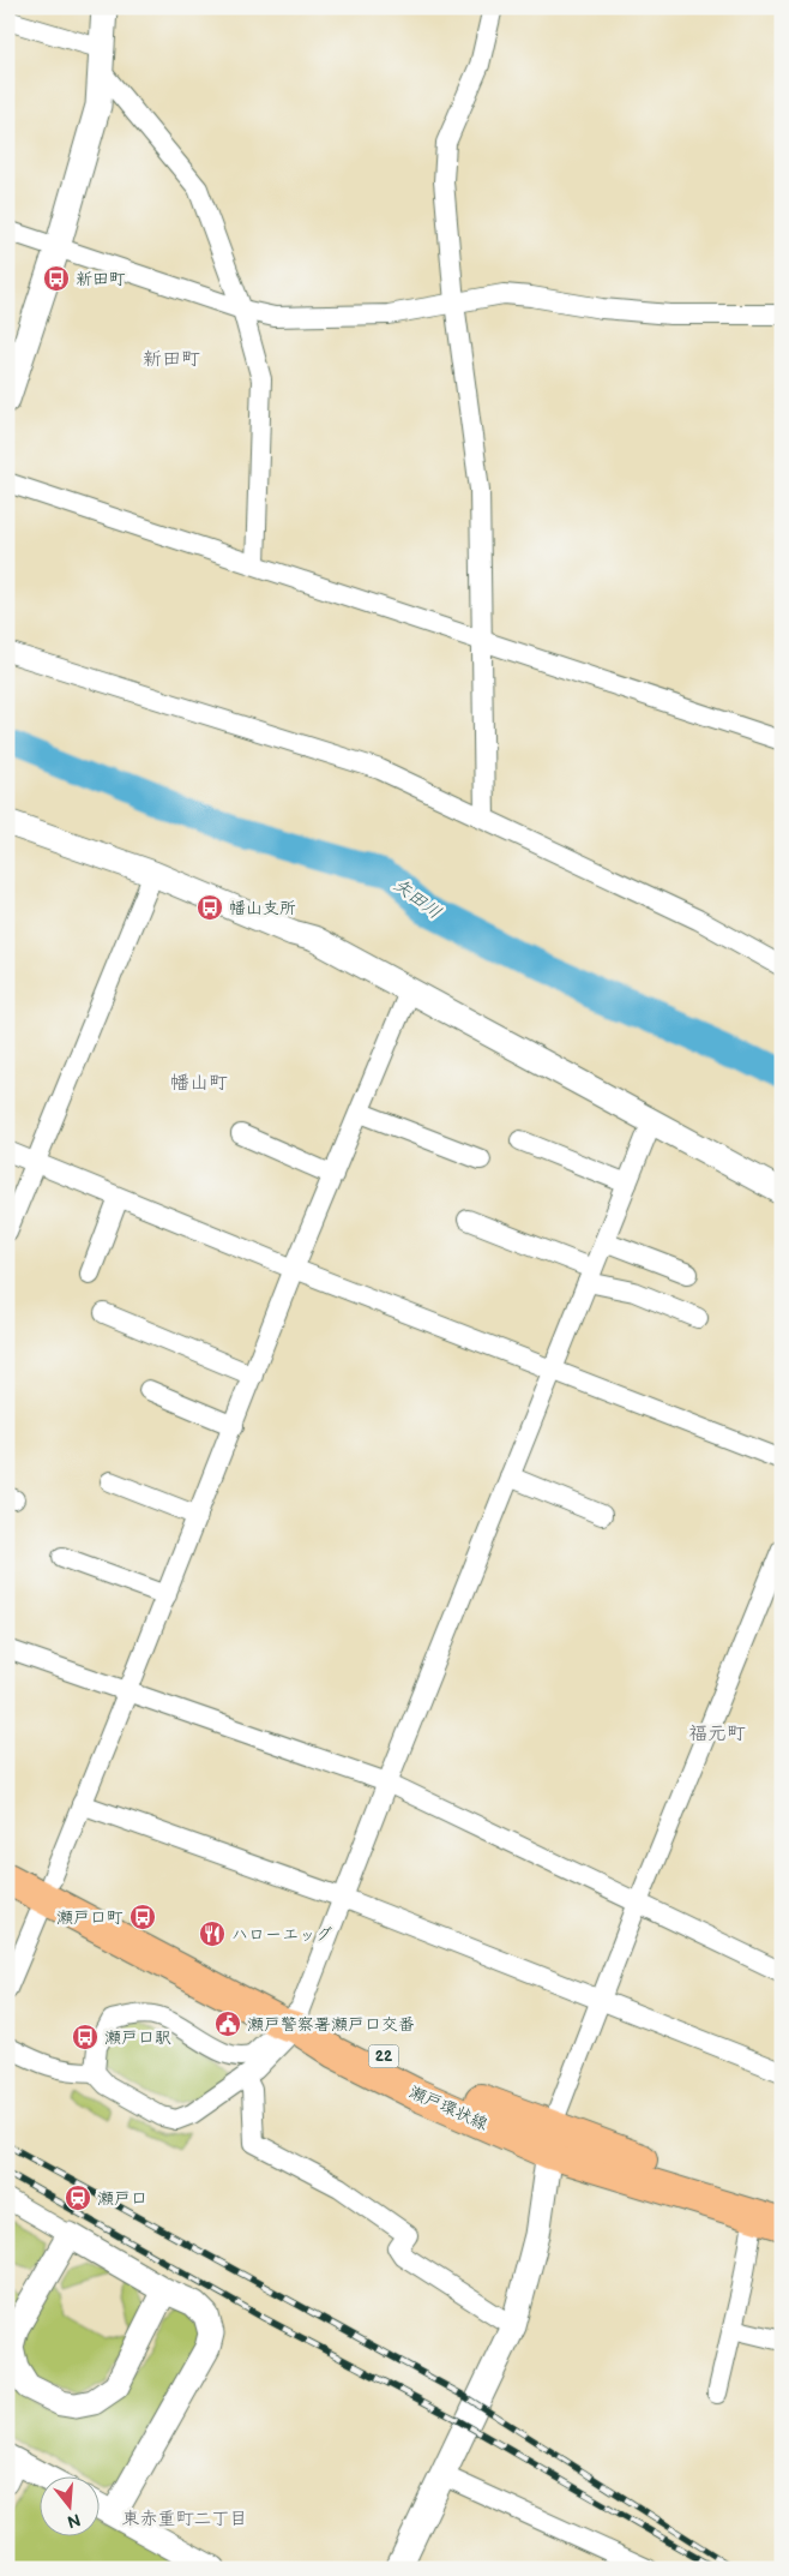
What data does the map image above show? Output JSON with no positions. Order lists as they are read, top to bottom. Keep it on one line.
{"streets":{"main road":["22","瀬戸環状線"]},"districts":["新田町","幡山町","福元町","東赤重町二丁目"],"water":["矢田川"],"places":{"bus stop":["新田町","幡山支所","瀬戸口町","瀬戸口駅"],"restaurant":["ハローエッグ"],"public building":["瀬戸警察署瀬戸口交番"],"station":["瀬戸口"]},"north":"bottom"}
